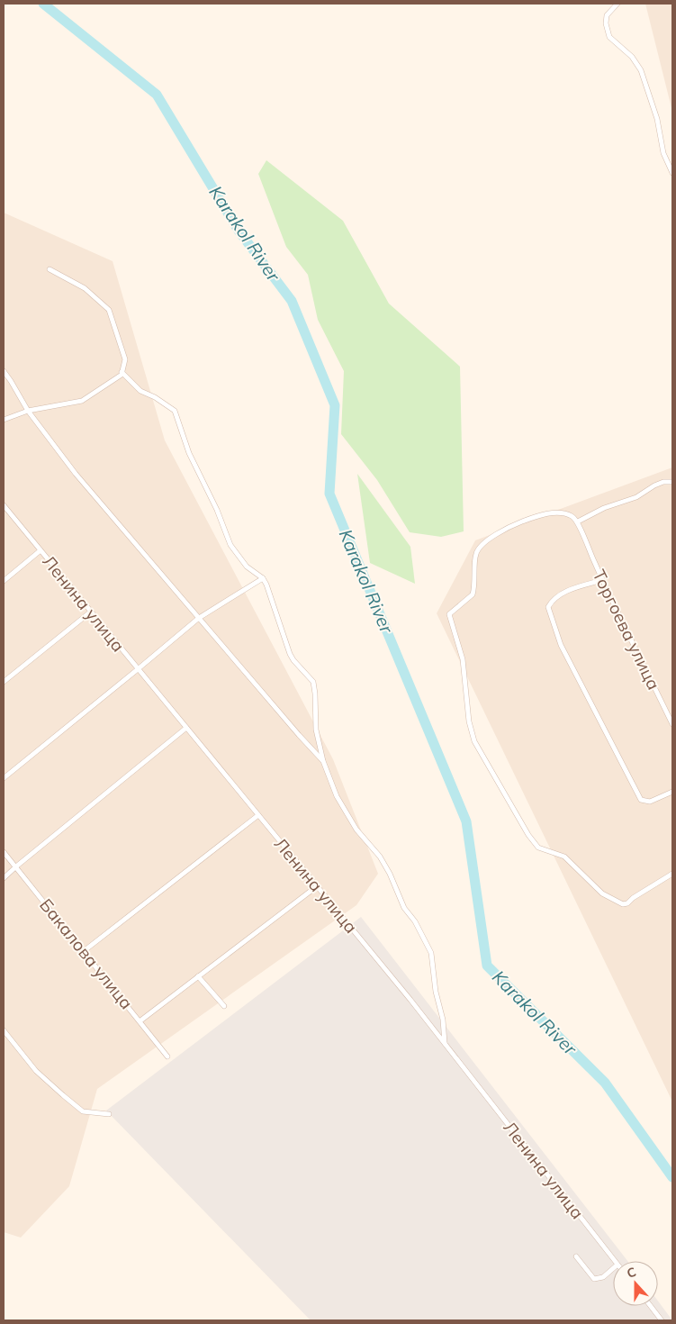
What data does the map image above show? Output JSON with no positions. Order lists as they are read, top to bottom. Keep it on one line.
{"streets":{"street":["Ленина улица","Торгоева улица","Бакалова улица"]},"water":["Karakol River"],"north":"top"}
